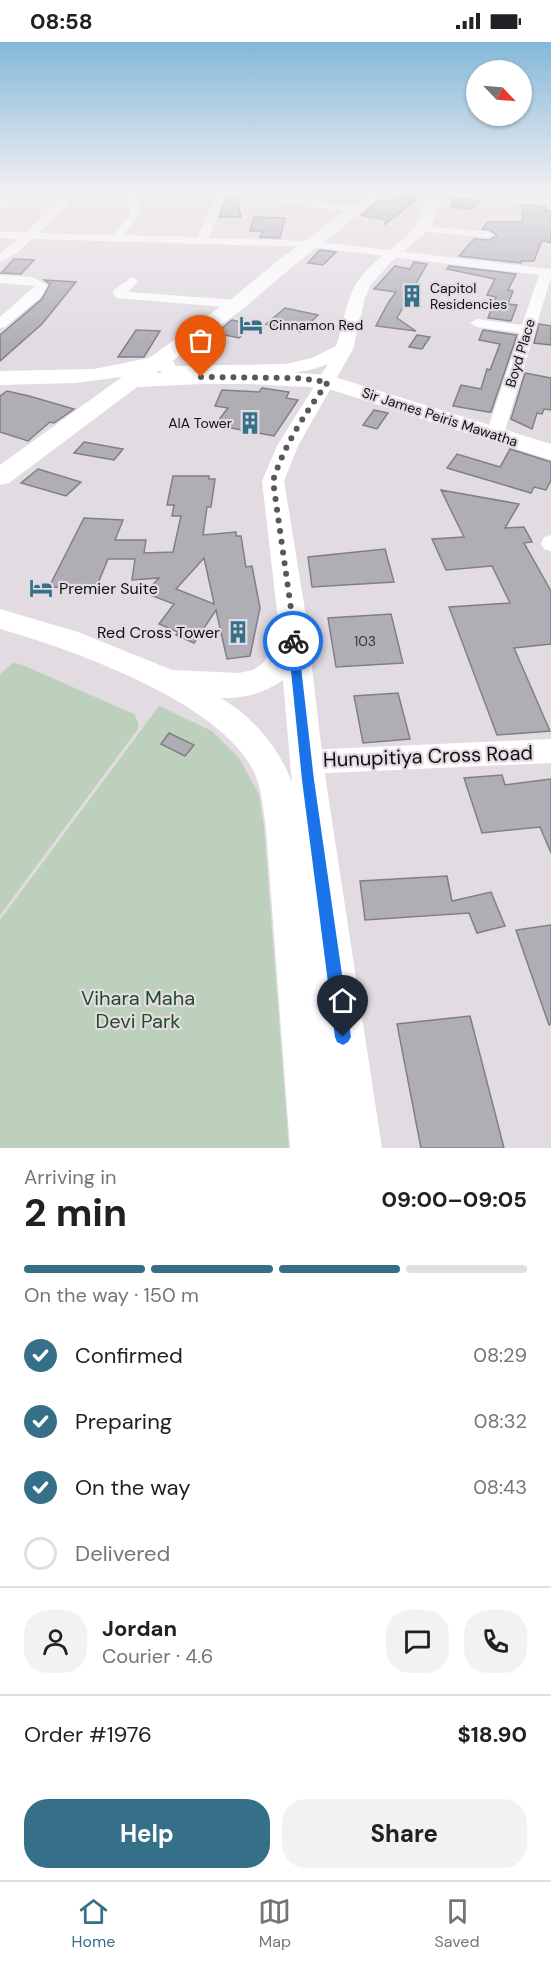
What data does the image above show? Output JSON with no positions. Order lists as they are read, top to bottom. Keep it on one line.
{"streets":{"highway":["Sir James Peiris Mawatha"],"street":["Boyd Place","Hunupitiya Cross Road"]},"crossings":[["Boyd Place","Sir James Peiris Mawatha"]],"parks":["Vihara Maha Devi Park"],"places":{"building":["Capitol Residencies","AIA Tower","Red Cross Tower"],"hotel":["Cinnamon Red","Premier Suite"]},"house_numbers":["103"],"north":"bottom right","page":{"status":"08:58","heading":["2 min","Arriving in","09:00–09:05"],"panel":["Jordan","Courier · 4.6","Order #1976","$18.90"],"bar":"On the way · 150 m","list":[["Confirmed","08:29"],["Preparing","08:32"],["On the way","08:43"],"Delivered"],"buttons":["Help","Share"],"tabs":["Home","Map","Saved"]}}
